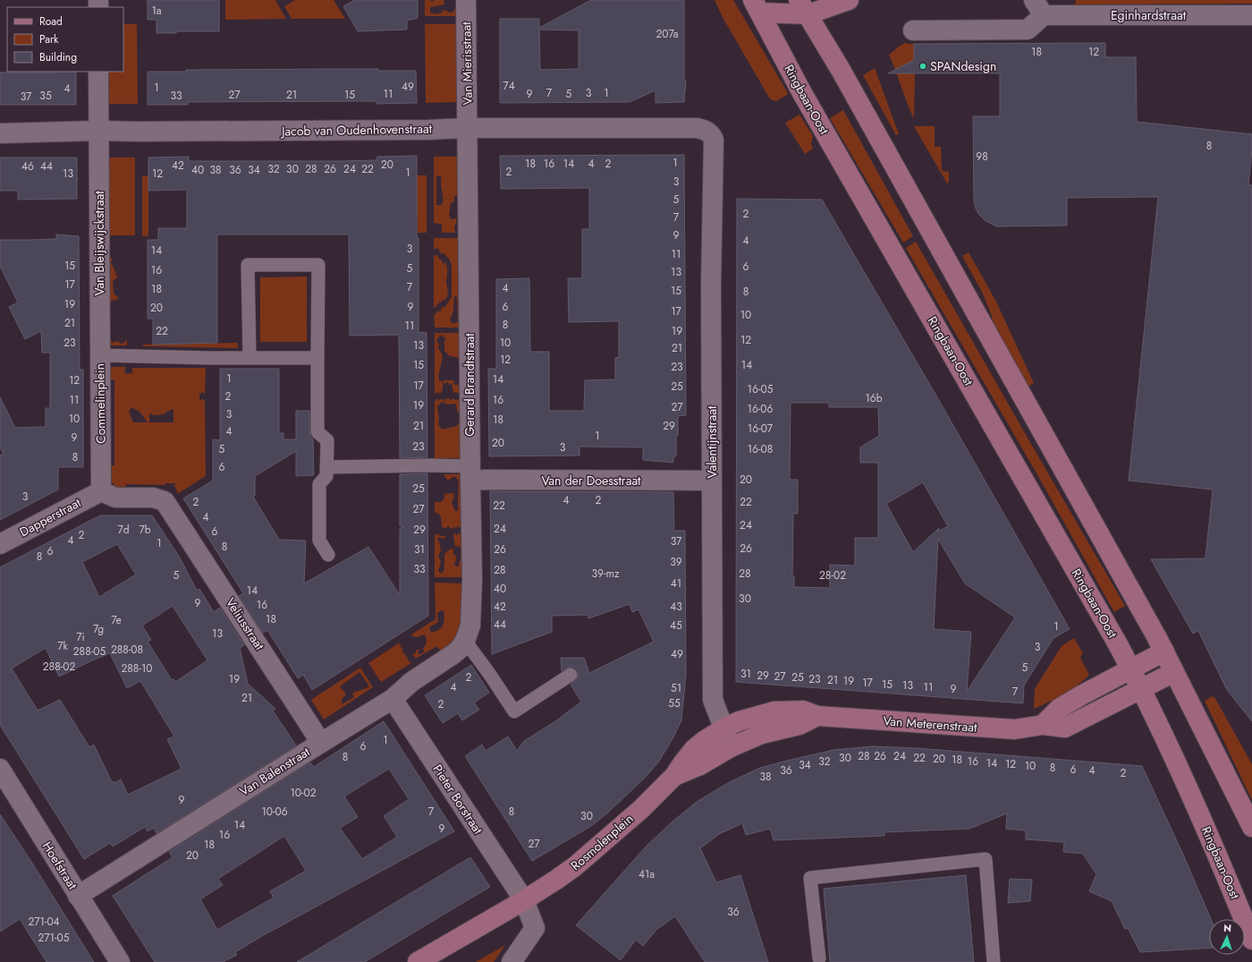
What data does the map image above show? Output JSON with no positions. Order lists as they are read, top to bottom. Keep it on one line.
{"streets":{"main road":["Ringbaan-Oost","Van Meterenstraat","Rosmolenplein"],"street":["Eginhardstraat","Van Mierisstraat","Jacob van Oudenhovenstraat","Van Bleijswijckstraat","Gerard Brandtstraat","Commelinplein","Valentijnstraat","Van der Doesstraat","Dapperstraat","Veliusstraat","Van Balenstraat","Pieter Borstraat","Hoefstraat"]},"crossings":[["Van Mierisstraat","Jacob van Oudenhovenstraat"],["Van Mierisstraat","Gerard Brandtstraat"],["Ringbaan-Oost","Van Meterenstraat"],["Jacob van Oudenhovenstraat","Van Bleijswijckstraat"],["Jacob van Oudenhovenstraat","Gerard Brandtstraat"],["Jacob van Oudenhovenstraat","Valentijnstraat"],["Van Bleijswijckstraat","Commelinplein"],["Gerard Brandtstraat","Van der Doesstraat"],["Gerard Brandtstraat","Van Balenstraat"],["Commelinplein","Dapperstraat"],["Commelinplein","Veliusstraat"],["Valentijnstraat","Van der Doesstraat"],["Valentijnstraat","Van Meterenstraat"],["Valentijnstraat","Rosmolenplein"],["Dapperstraat","Veliusstraat"],["Veliusstraat","Van Balenstraat"],["Van Meterenstraat","Rosmolenplein"],["Van Balenstraat","Pieter Borstraat"],["Van Balenstraat","Hoefstraat"],["Pieter Borstraat","Rosmolenplein"]],"places":["SPANdesign"],"house_numbers":["1a","207a","18","12","74","49","1","4","7","3","1","11","9","5","27","21","15","35","33","37","8","98","1","18","16","14","4","2","20","42","46","44","32","30","28","26","24","22","40","38","36","34","2","1","13","12","3","5","2","7","9","4","3","14","11","15","6","5","16","13","17","7","4","18","15","8","19","9","6","20","17","10","21","8","11","22","19","12","23","10","13","21","12","15","14","23","1","14","12","17","25","16-05","2","16b","11","16","19","27","16-06","3","10","18","21","29","16-07","4","1","9","20","23","3","5","16-08","8","6","20","25","3","4","2","2","22","22","27","4","24","24","7d","7b","29","6","2","4","37","1","8","26","31","26","6","8","39","33","28","39-mz","28","5","28-02","41","40","14","30","9","16","42","43","18","7e","44","45","1","7g","13","7i","7k","3","288-08","288-05","49","288-02","5","288-10","31","29","27","2","25","19","23","21","19","17","15","13","4","11","51","9","7","21","55","2","1","6","28","26","24","8","30","22","20","18","32","16","14","12","34","10","8","6","36","4","2","38","10-02","9","10-06","7","8","30","14","9","16","27","18","20","41a","36","271-04","271-05"],"legend":["Road","Park","Building"],"north":"top"}
